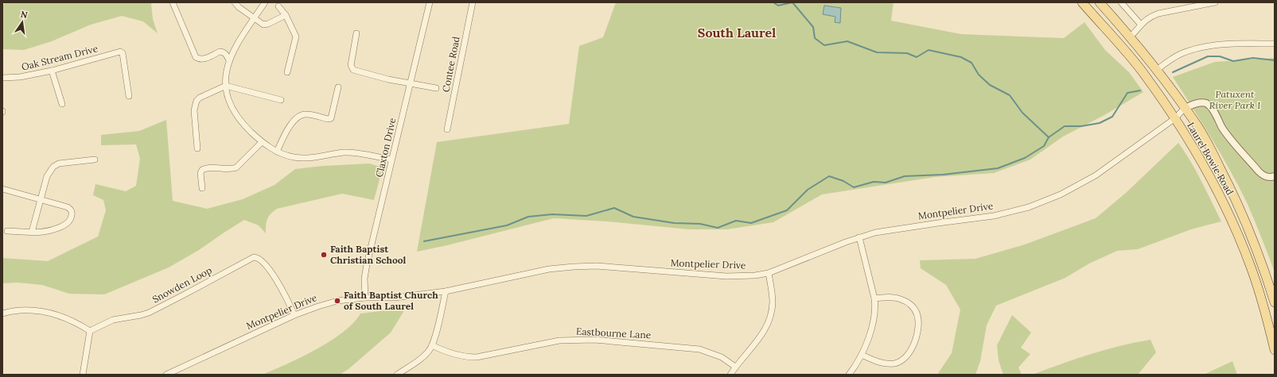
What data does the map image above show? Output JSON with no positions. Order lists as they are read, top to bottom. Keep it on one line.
{"streets":{"main road":["Laurel Bowie Road"],"street":["Oak Stream Drive","Contee Road","Claxton Drive","Montpelier Drive","Snowden Loop","Eastbourne Lane"]},"crossings":[["Claxton Drive","Montpelier Drive"],["Laurel Bowie Road","Montpelier Drive"],["Montpelier Drive","Snowden Loop"]],"districts":["South Laurel"],"parks":["Patuxent River Park I"],"places":["Faith Baptist Christian School","Faith Baptist Church of South Laurel"],"north":"top"}
